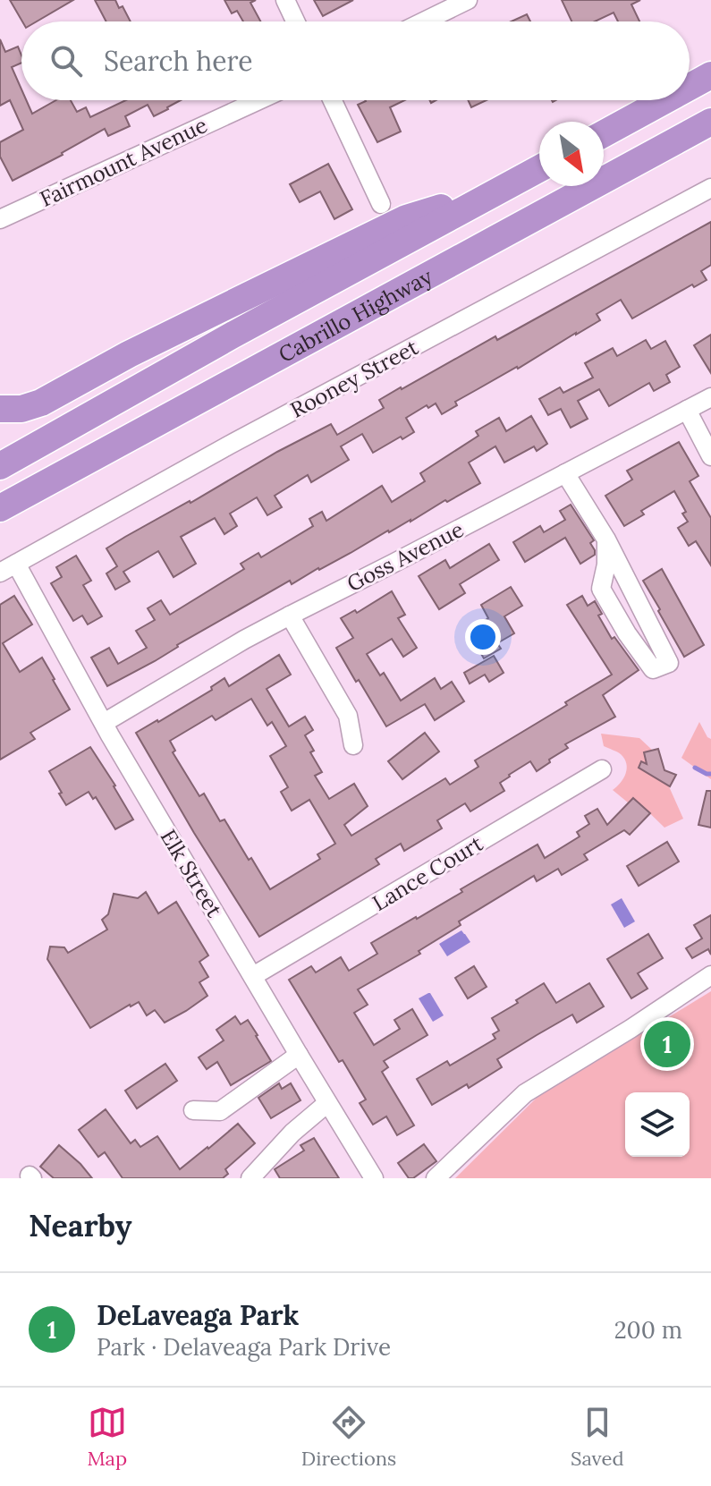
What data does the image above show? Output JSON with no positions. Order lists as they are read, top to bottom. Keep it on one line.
{"streets":{"highway":["Cabrillo Highway"],"street":["Fairmount Avenue","Rooney Street","Goss Avenue","Elk Street","Lance Court"]},"crossings":[["Rooney Street","Elk Street"],["Goss Avenue","Elk Street"],["Elk Street","Lance Court"]],"north":"bottom right","page":{"search":"Search here","pins":"1","heading":"Nearby","list":[{"mark":"1","name":"DeLaveaga Park","note":"Park · Delaveaga Park Drive","value":"200 m"}],"nav":["Map","Directions","Saved"]}}
